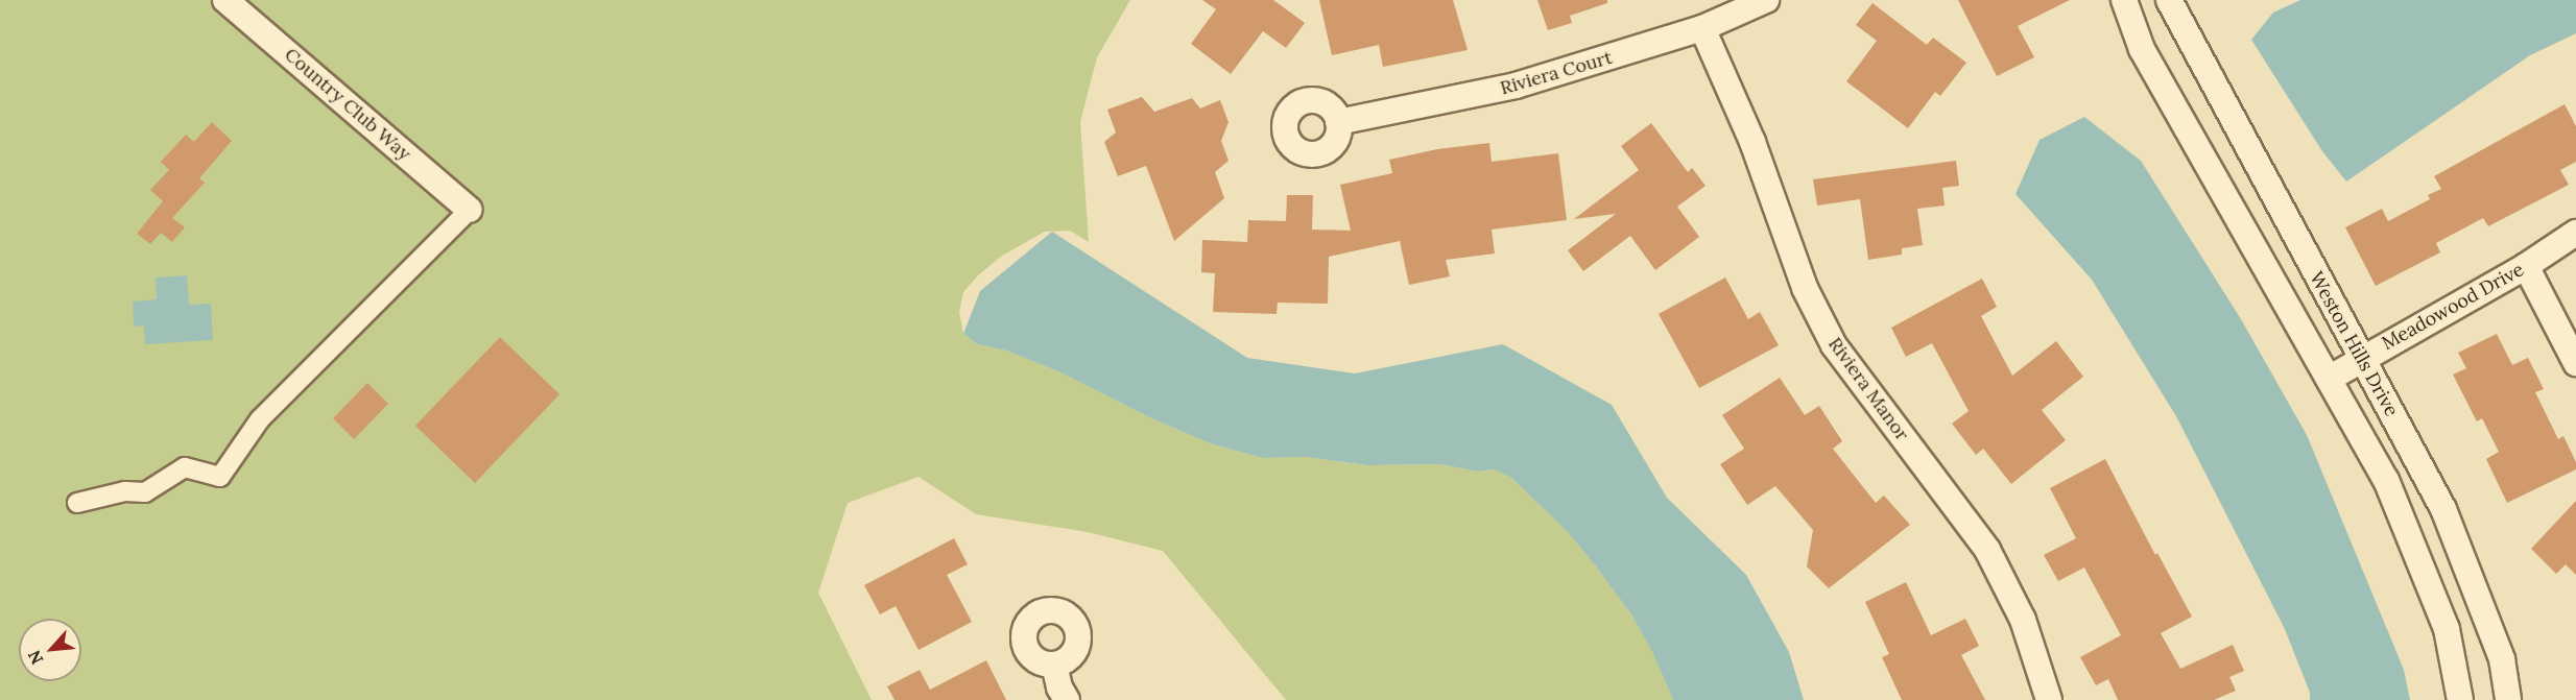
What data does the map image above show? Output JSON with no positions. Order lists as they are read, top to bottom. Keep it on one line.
{"streets":{"street":["Riviera Court","Country Club Way","Meadowood Drive","Weston Hills Drive","Riviera Manor"]},"crossings":[["Riviera Court","Riviera Manor"],["Meadowood Drive","Weston Hills Drive"]],"north":"bottom left"}
